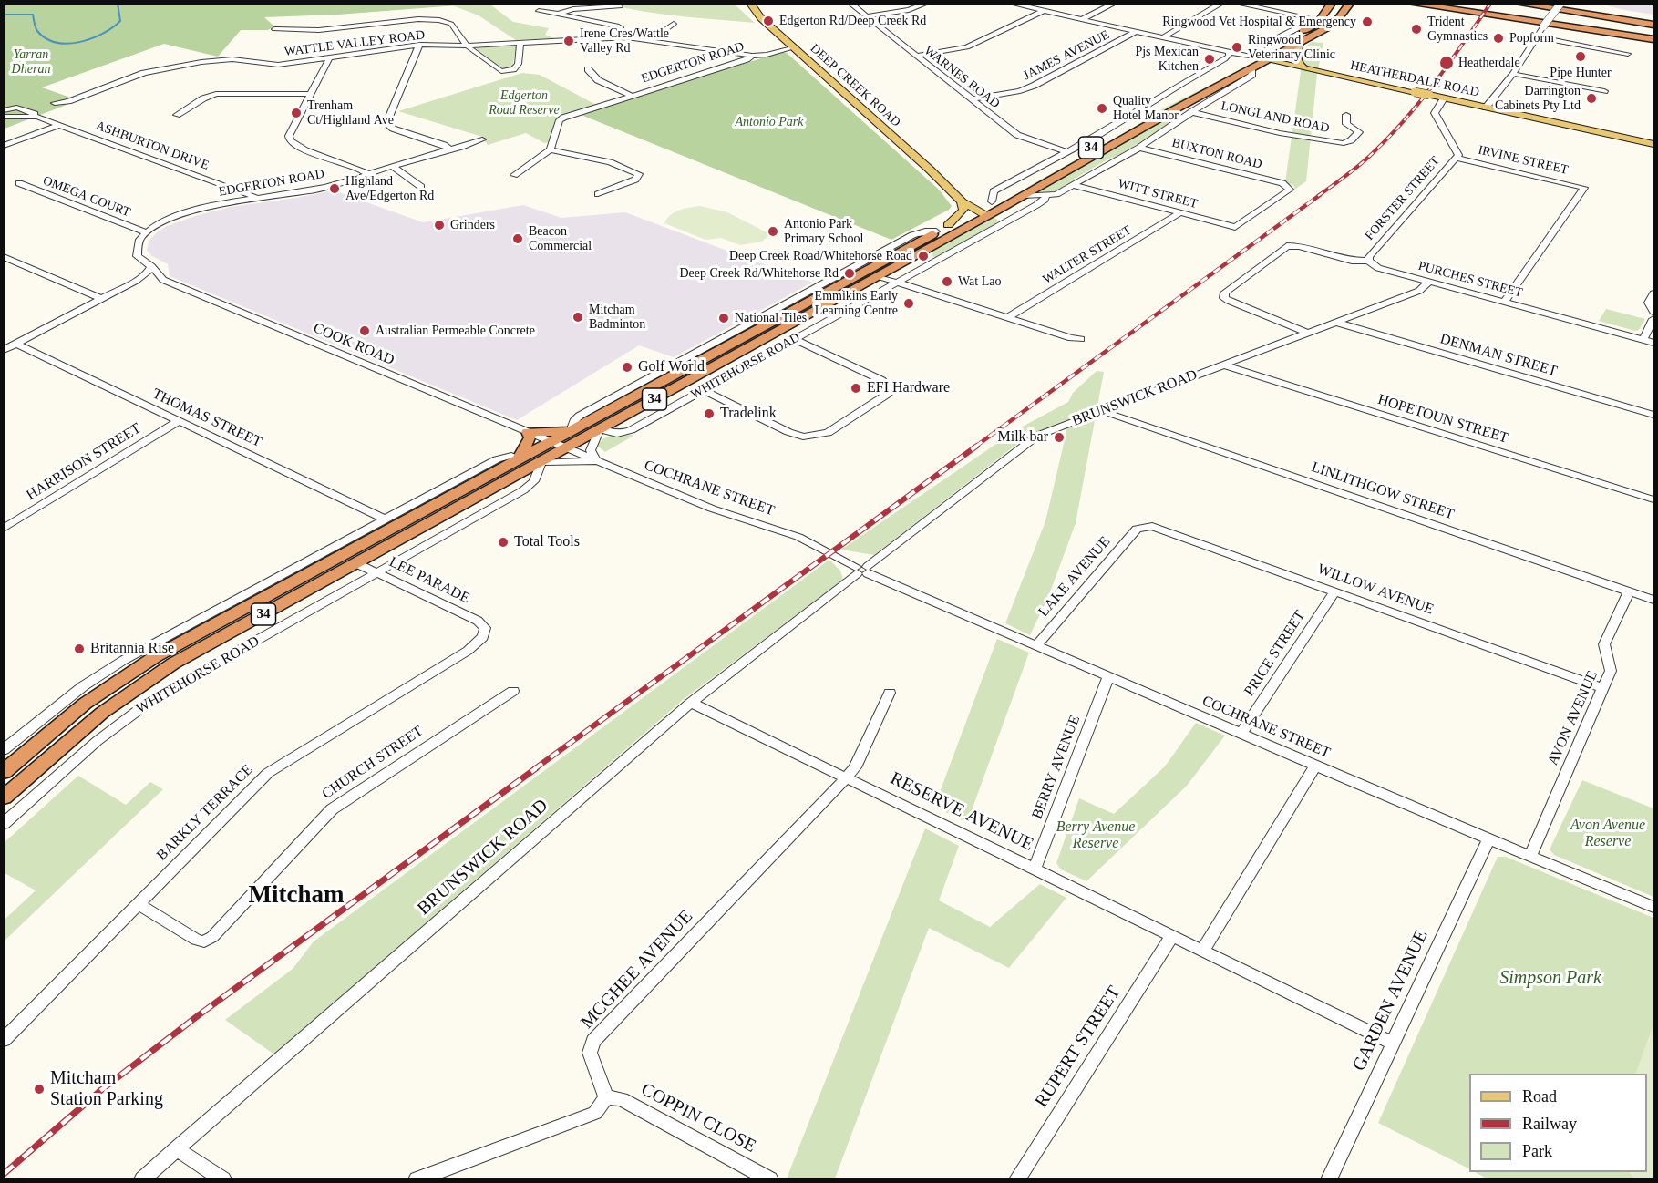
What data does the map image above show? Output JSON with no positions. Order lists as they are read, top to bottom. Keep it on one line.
{"streets":{"highway":["34","WHITEHORSE ROAD"],"main road":["HEATHERDALE ROAD","DEEP CREEK ROAD"],"street":["WATTLE VALLEY ROAD","JAMES AVENUE","EDGERTON ROAD","WARNES ROAD","LONGLAND ROAD","ASHBURTON DRIVE","BUXTON ROAD","IRVINE STREET","WITT STREET","OMEGA COURT","FORSTER STREET","WALTER STREET","PURCHES STREET","COOK ROAD","DENMAN STREET","BRUNSWICK ROAD","THOMAS STREET","HOPETOUN STREET","HARRISON STREET","COCHRANE STREET","LINLITHGOW STREET","LAKE AVENUE","LEE PARADE","WILLOW AVENUE","PRICE STREET","AVON AVENUE","CHURCH STREET","BERRY AVENUE","RESERVE AVENUE","BARKLY TERRACE","MCGHEE AVENUE","GARDEN AVENUE","RUPERT STREET","COPPIN CLOSE"]},"crossings":[["WATTLE VALLEY ROAD","EDGERTON ROAD"],["JAMES AVENUE","WARNES ROAD"],["EDGERTON ROAD","DEEP CREEK ROAD"],["EDGERTON ROAD","ASHBURTON DRIVE"],["EDGERTON ROAD","OMEGA COURT"],["WARNES ROAD","WHITEHORSE ROAD"],["HEATHERDALE ROAD","34"],["HEATHERDALE ROAD","FORSTER STREET"],["HEATHERDALE ROAD","WHITEHORSE ROAD"],["DEEP CREEK ROAD","WHITEHORSE ROAD"],["LONGLAND ROAD","WHITEHORSE ROAD"],["34","WHITEHORSE ROAD"],["BUXTON ROAD","WITT STREET"],["BUXTON ROAD","WHITEHORSE ROAD"],["IRVINE STREET","FORSTER STREET"],["IRVINE STREET","PURCHES STREET"],["WITT STREET","WALTER STREET"],["WITT STREET","WHITEHORSE ROAD"],["FORSTER STREET","PURCHES STREET"],["PURCHES STREET","BRUNSWICK ROAD"],["COOK ROAD","WHITEHORSE ROAD"],["COOK ROAD","COCHRANE STREET"],["DENMAN STREET","BRUNSWICK ROAD"],["WHITEHORSE ROAD","THOMAS STREET"],["WHITEHORSE ROAD","COCHRANE STREET"],["WHITEHORSE ROAD","LEE PARADE"],["BRUNSWICK ROAD","HOPETOUN STREET"],["BRUNSWICK ROAD","COCHRANE STREET"],["BRUNSWICK ROAD","LINLITHGOW STREET"],["BRUNSWICK ROAD","RESERVE AVENUE"],["THOMAS STREET","HARRISON STREET"],["COCHRANE STREET","LAKE AVENUE"],["COCHRANE STREET","PRICE STREET"],["COCHRANE STREET","AVON AVENUE"],["COCHRANE STREET","BERRY AVENUE"],["COCHRANE STREET","GARDEN AVENUE"],["LINLITHGOW STREET","AVON AVENUE"],["LAKE AVENUE","WILLOW AVENUE"],["LEE PARADE","BARKLY TERRACE"],["WILLOW AVENUE","PRICE STREET"],["WILLOW AVENUE","AVON AVENUE"],["CHURCH STREET","BARKLY TERRACE"],["BERRY AVENUE","RESERVE AVENUE"],["RESERVE AVENUE","MCGHEE AVENUE"],["RESERVE AVENUE","GARDEN AVENUE"],["RESERVE AVENUE","RUPERT STREET"],["MCGHEE AVENUE","COPPIN CLOSE"]],"districts":["Mitcham"],"parks":["Yarran Dheran","Edgerton Road Reserve","Antonio Park","Avon Avenue Reserve","Berry Avenue Reserve","Simpson Park"],"places":["Edgerton Rd/Deep Creek Rd","Ringwood Vet Hospital & Emergency","Trident Gymnastics","Popform","Irene Cres/Wattle Valley Rd","Ringwood Veterinary Clinic","Pipe Hunter","Pjs Mexican Kitchen","Heatherdale","Darrington Cabinets Pty Ltd","Quality Hotel Manor","Trenham Ct/Highland Ave","Highland Ave/Edgerton Rd","Grinders","Antonio Park Primary School","Beacon Commercial","Deep Creek Road/Whitehorse Road","Deep Creek Rd/Whitehorse Rd","Wat Lao","Emmikins Early Learning Centre","Mitcham Badminton","National Tiles","Australian Permeable Concrete","Golf World","EFI Hardware","Tradelink","Milk bar","Total Tools","Britannia Rise","Mitcham Station Parking"],"legend":["Road","Railway","Park"]}
